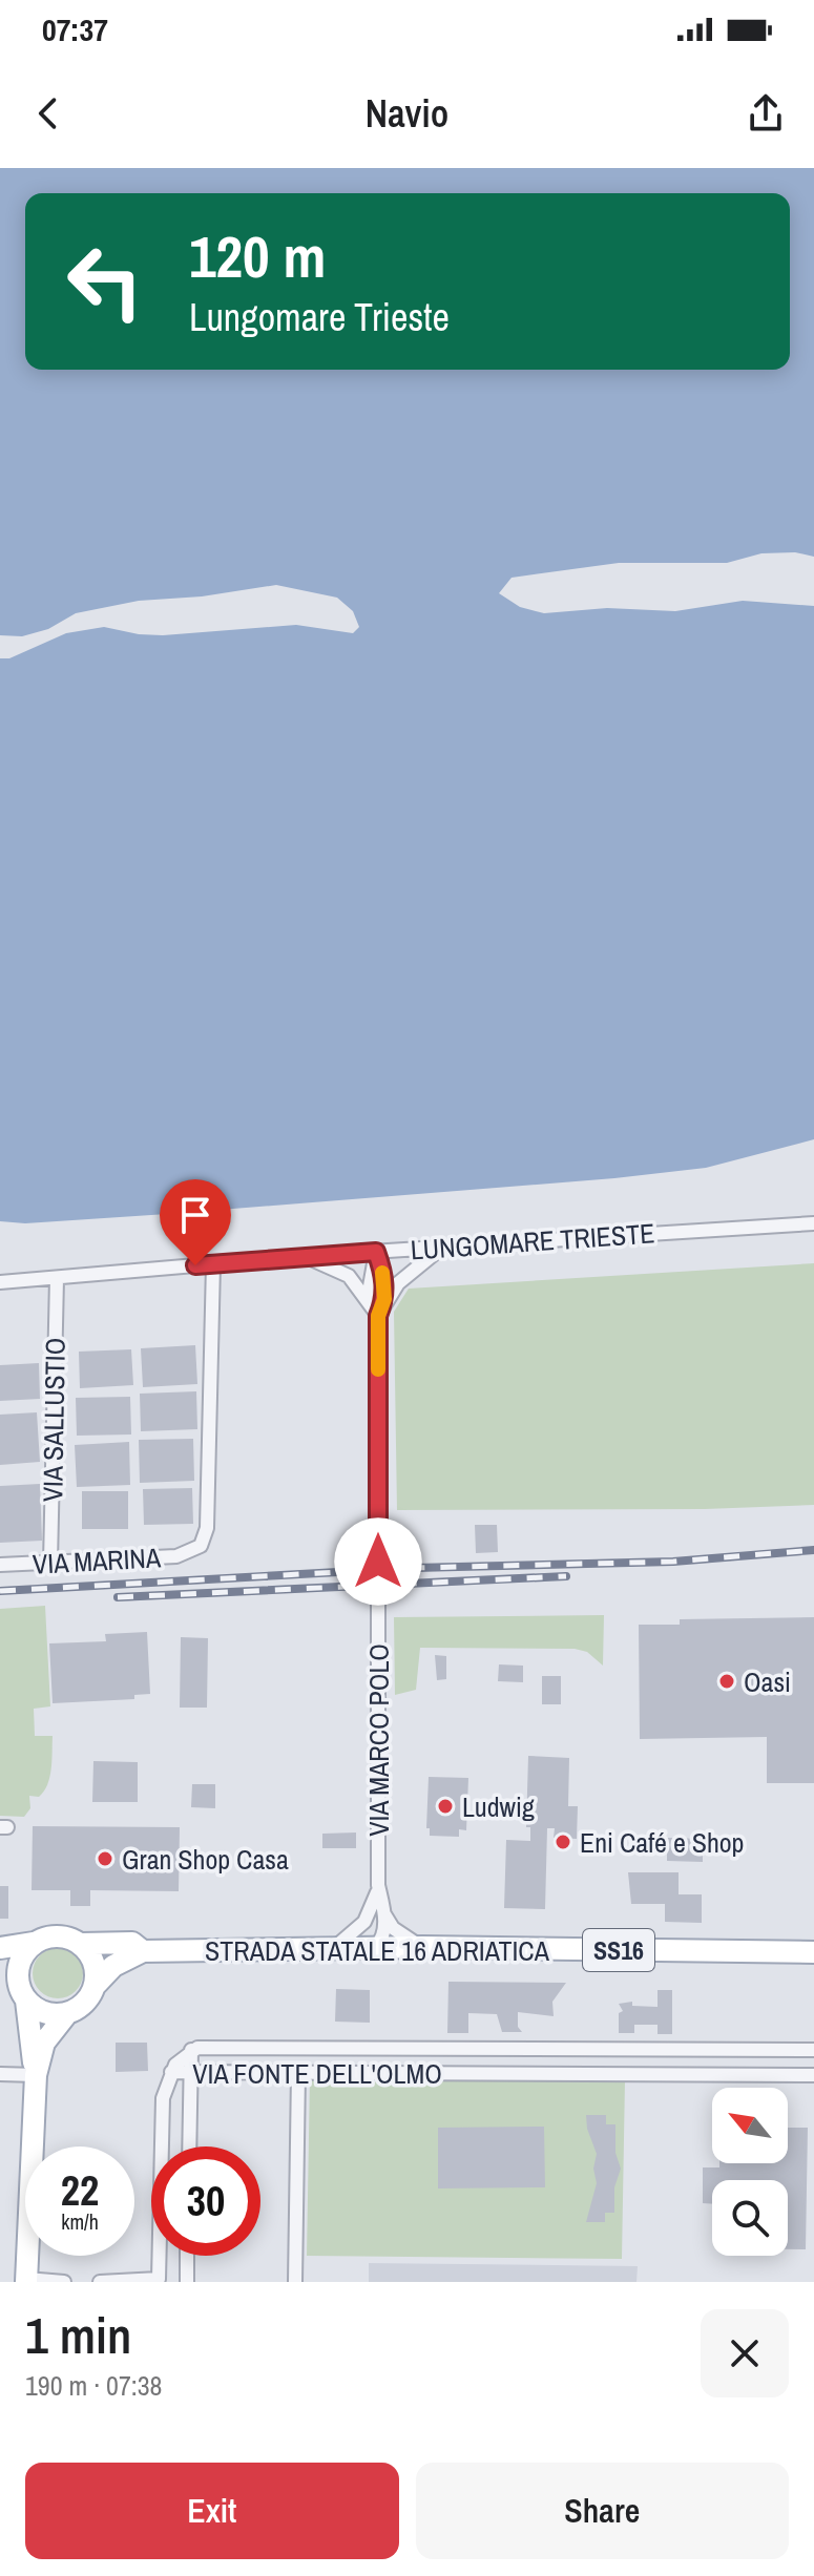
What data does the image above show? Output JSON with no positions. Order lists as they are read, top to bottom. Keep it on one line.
{"streets":{"main road":["STRADA STATALE 16 ADRIATICA","SS16"],"street":["LUNGOMARE TRIESTE","VIA SALLUSTIO","VIA MARINA","VIA MARCO POLO","VIA FONTE DELL'OLMO"]},"crossings":[["LUNGOMARE TRIESTE","VIA SALLUSTIO"],["LUNGOMARE TRIESTE","VIA MARINA"],["VIA SALLUSTIO","VIA MARINA"],["VIA MARCO POLO","STRADA STATALE 16 ADRIATICA"],["STRADA STATALE 16 ADRIATICA","SS16"]],"places":["Oasi","Ludwig","Eni Café e Shop","Gran Shop Casa"],"north":"top left","page":{"status":"07:37","header":"Navio","turn":["120 m","Lungomare Trieste"],"speed":"22 km/h","limit":"30","heading":["1 min","190 m · 07:38"],"buttons":["Exit","Share"]}}
